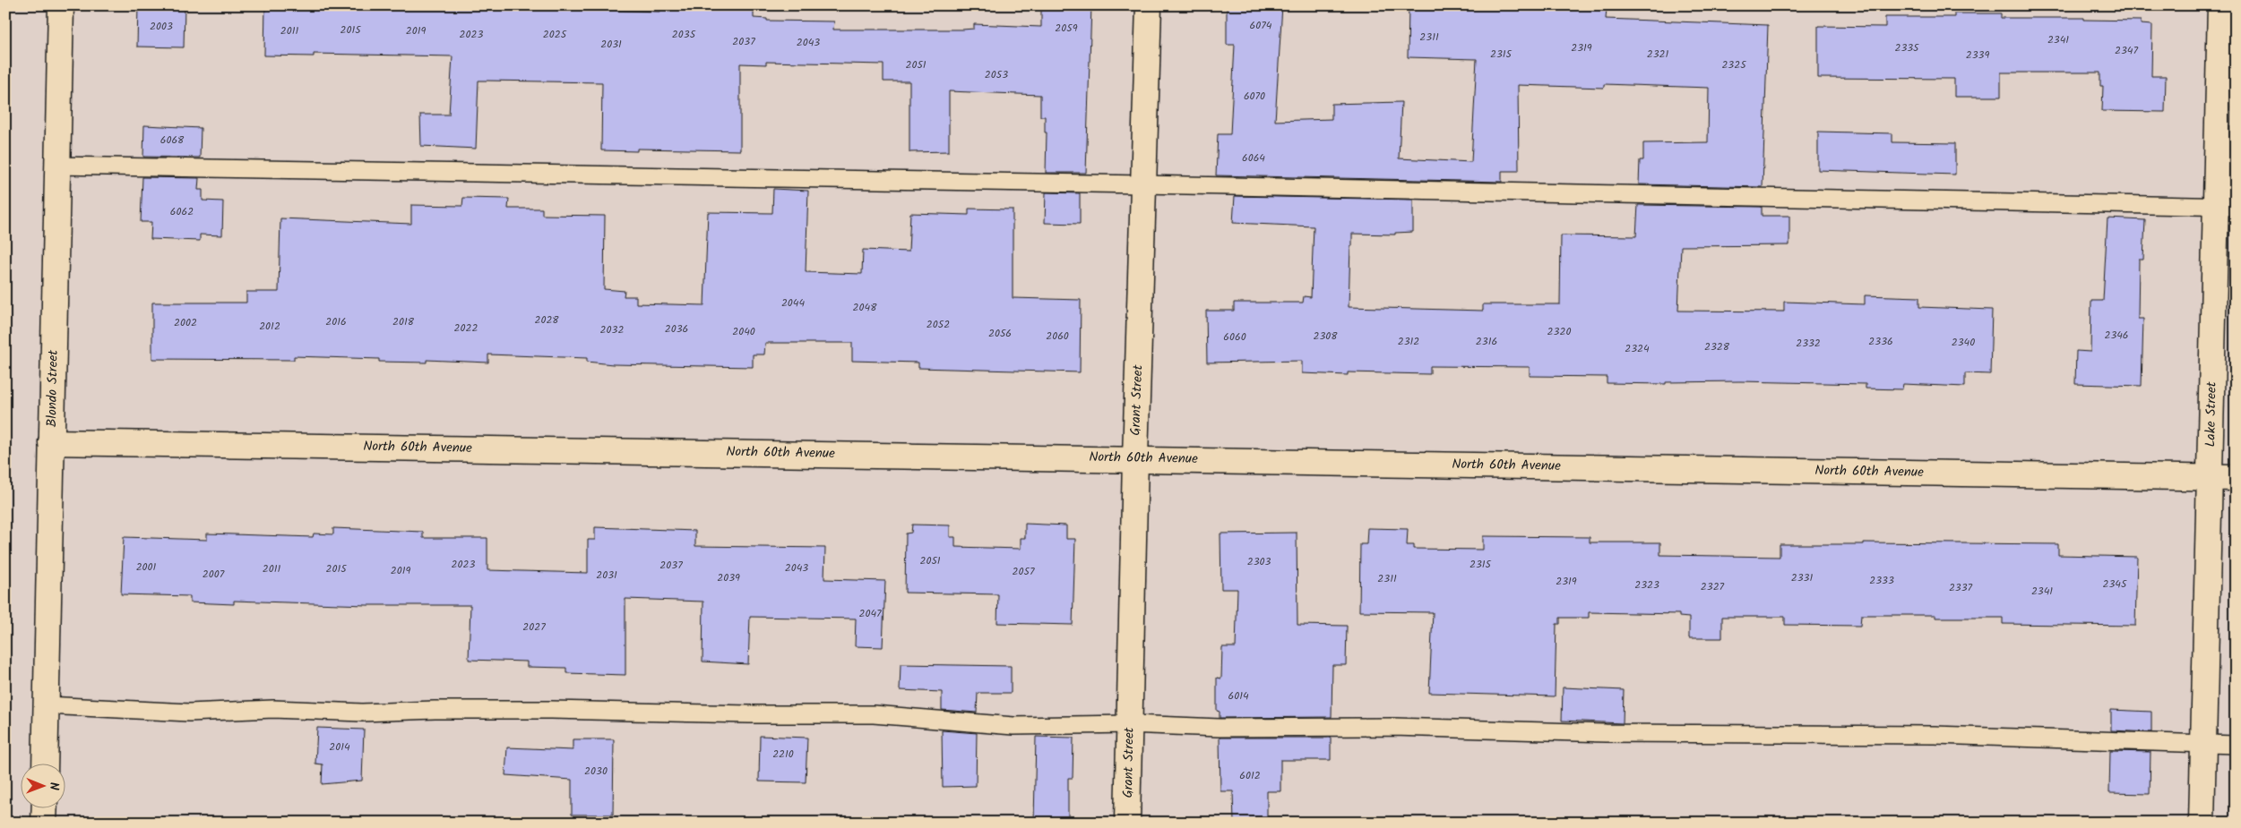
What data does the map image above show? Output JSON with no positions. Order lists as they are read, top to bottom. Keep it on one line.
{"streets":{"street":["Blondo Street","Grant Street","Lake Street","North 60th Avenue"]},"crossings":[["Blondo Street","North 60th Avenue"],["Grant Street","North 60th Avenue"],["Lake Street","North 60th Avenue"]],"house_numbers":["6074","2003","2059","2015","2011","2019","2023","2025","2035","2311","2341","2037","2043","2031","2319","2335","2347","2315","2321","2339","2051","2325","2053","6070","6068","6064","6062","2044","2048","2028","2016","2018","2002","2052","2012","2022","2036","2032","2040","2320","2056","2346","2060","2308","6060","2312","2316","2336","2340","2332","2328","2324","2051","2303","2023","2315","2037","2001","2043","2011","2015","2019","2057","2007","2031","2039","2331","2311","2333","2319","2345","2323","2327","2337","2341","2047","2027","6014","2014","2210","2030","6012"],"north":"right"}
